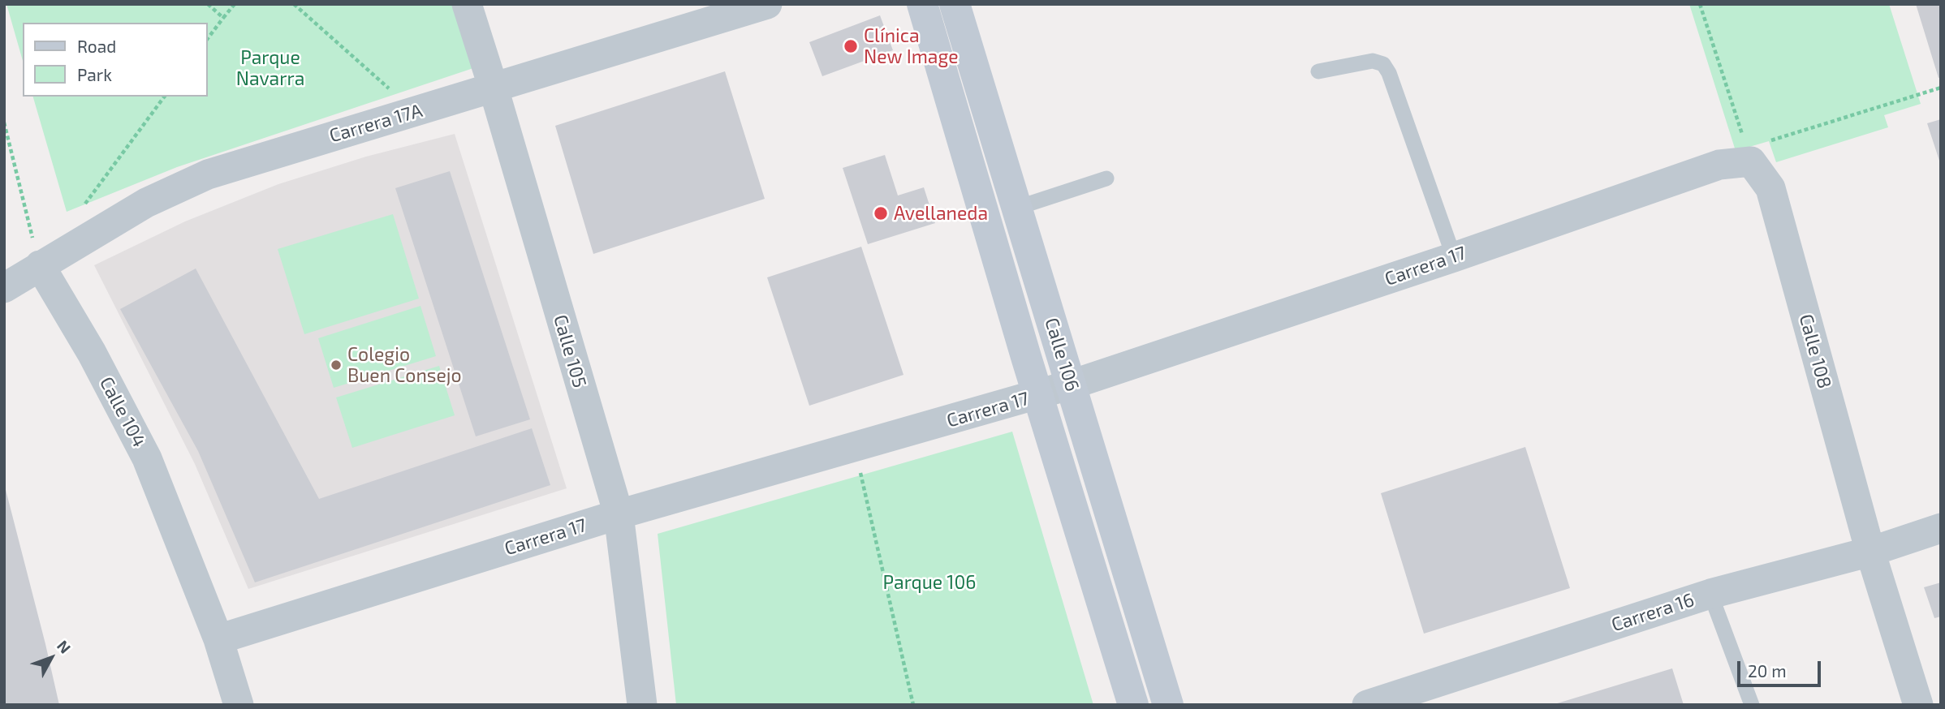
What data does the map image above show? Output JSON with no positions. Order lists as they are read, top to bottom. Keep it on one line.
{"streets":{"main road":["Calle 106"],"street":["Carrera 17A","Carrera 17","Calle 105","Calle 108","Calle 104","Carrera 16"]},"crossings":[["Carrera 17A","Calle 105"],["Carrera 17A","Calle 104"],["Carrera 17","Calle 105"],["Carrera 17","Calle 108"],["Carrera 17","Calle 106"],["Carrera 17","Calle 104"],["Calle 108","Carrera 16"]],"parks":["Parque Navarra","Parque 106"],"places":["Clínica New Image","Avellaneda","Colegio Buen Consejo"],"legend":["Road","Park"],"scale_bar":"20 m","north":"top right"}
